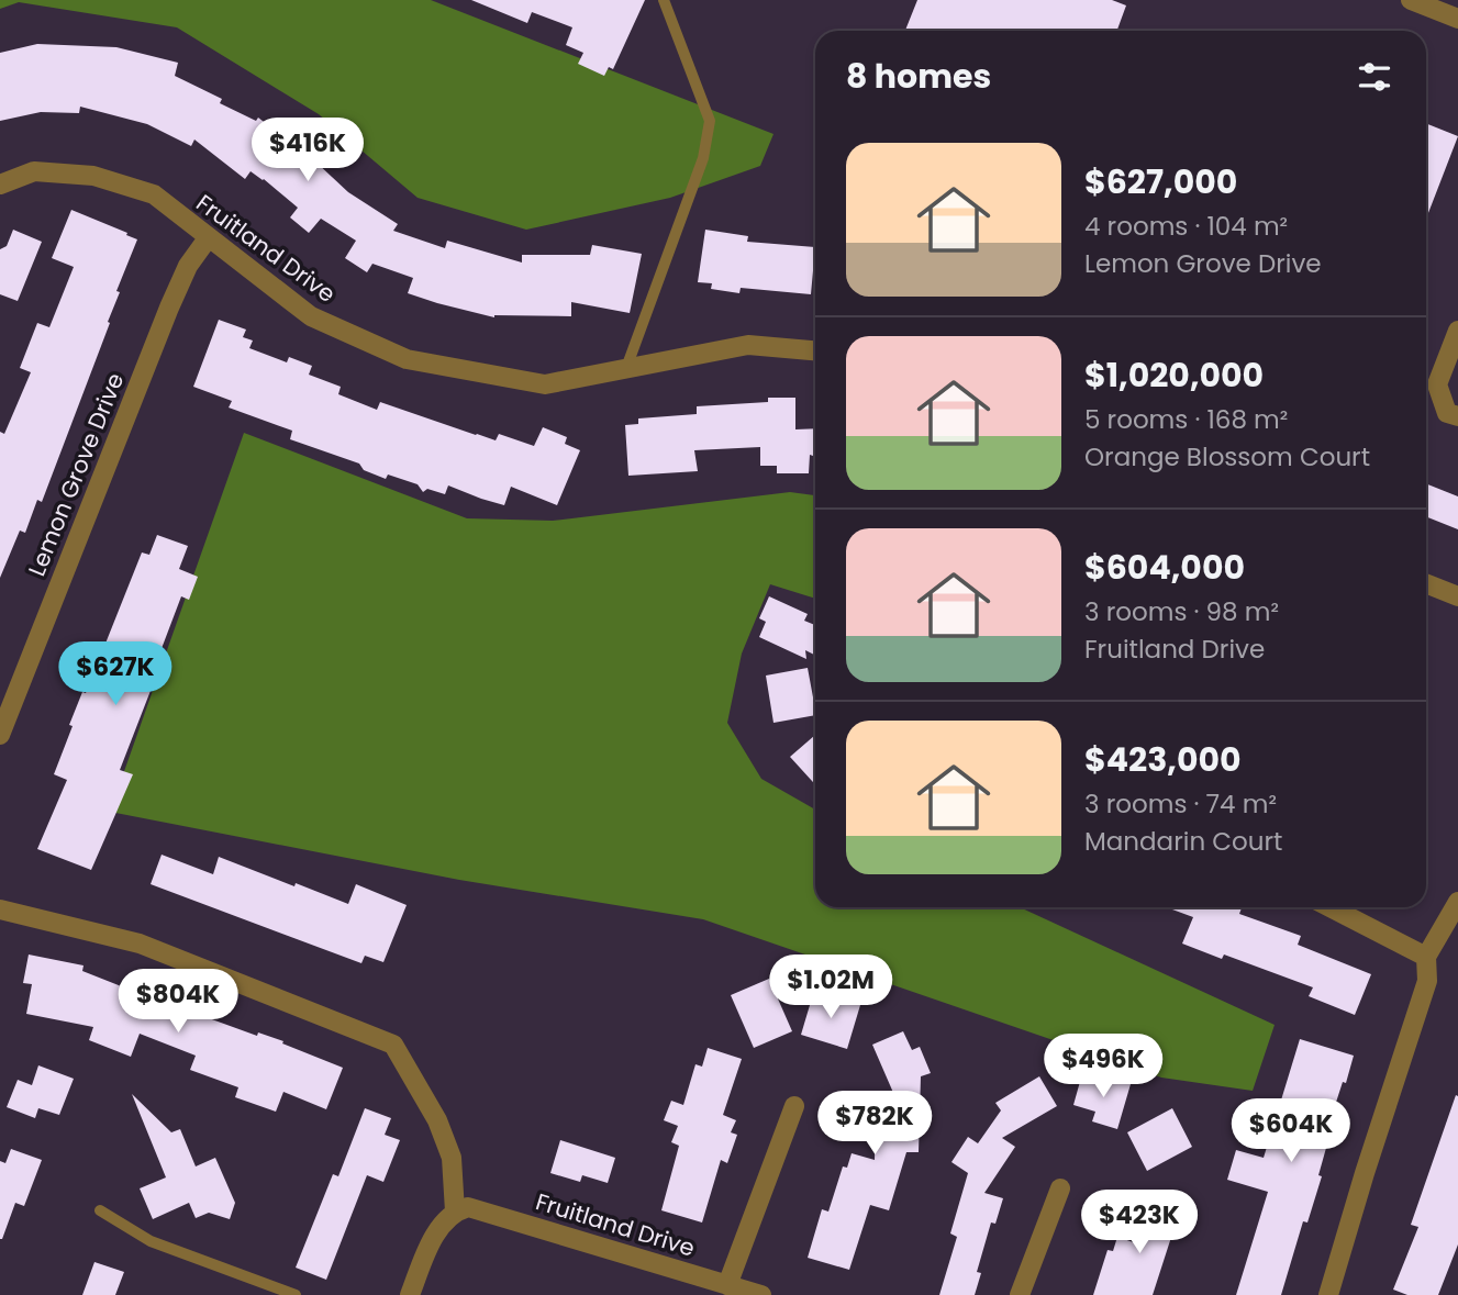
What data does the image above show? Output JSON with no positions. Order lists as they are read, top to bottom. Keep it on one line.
{"streets":{"street":["Fruitland Drive","Lemon Grove Drive"]},"crossings":[["Fruitland Drive","Lemon Grove Drive"]],"page":{"heading":"8 homes","price":["$416K","$627K","$1.02M","$804K","$496K","$782K","$604K","$423K"],"list":[{"name":"$627,000","note":"4 rooms · 104 m² · Lemon Grove Drive"},{"name":"$1,020,000","note":"5 rooms · 168 m² · Orange Blossom Court"},{"name":"$604,000","note":"3 rooms · 98 m² · Fruitland Drive"},{"name":"$423,000","note":"3 rooms · 74 m² · Mandarin Court"}]}}
